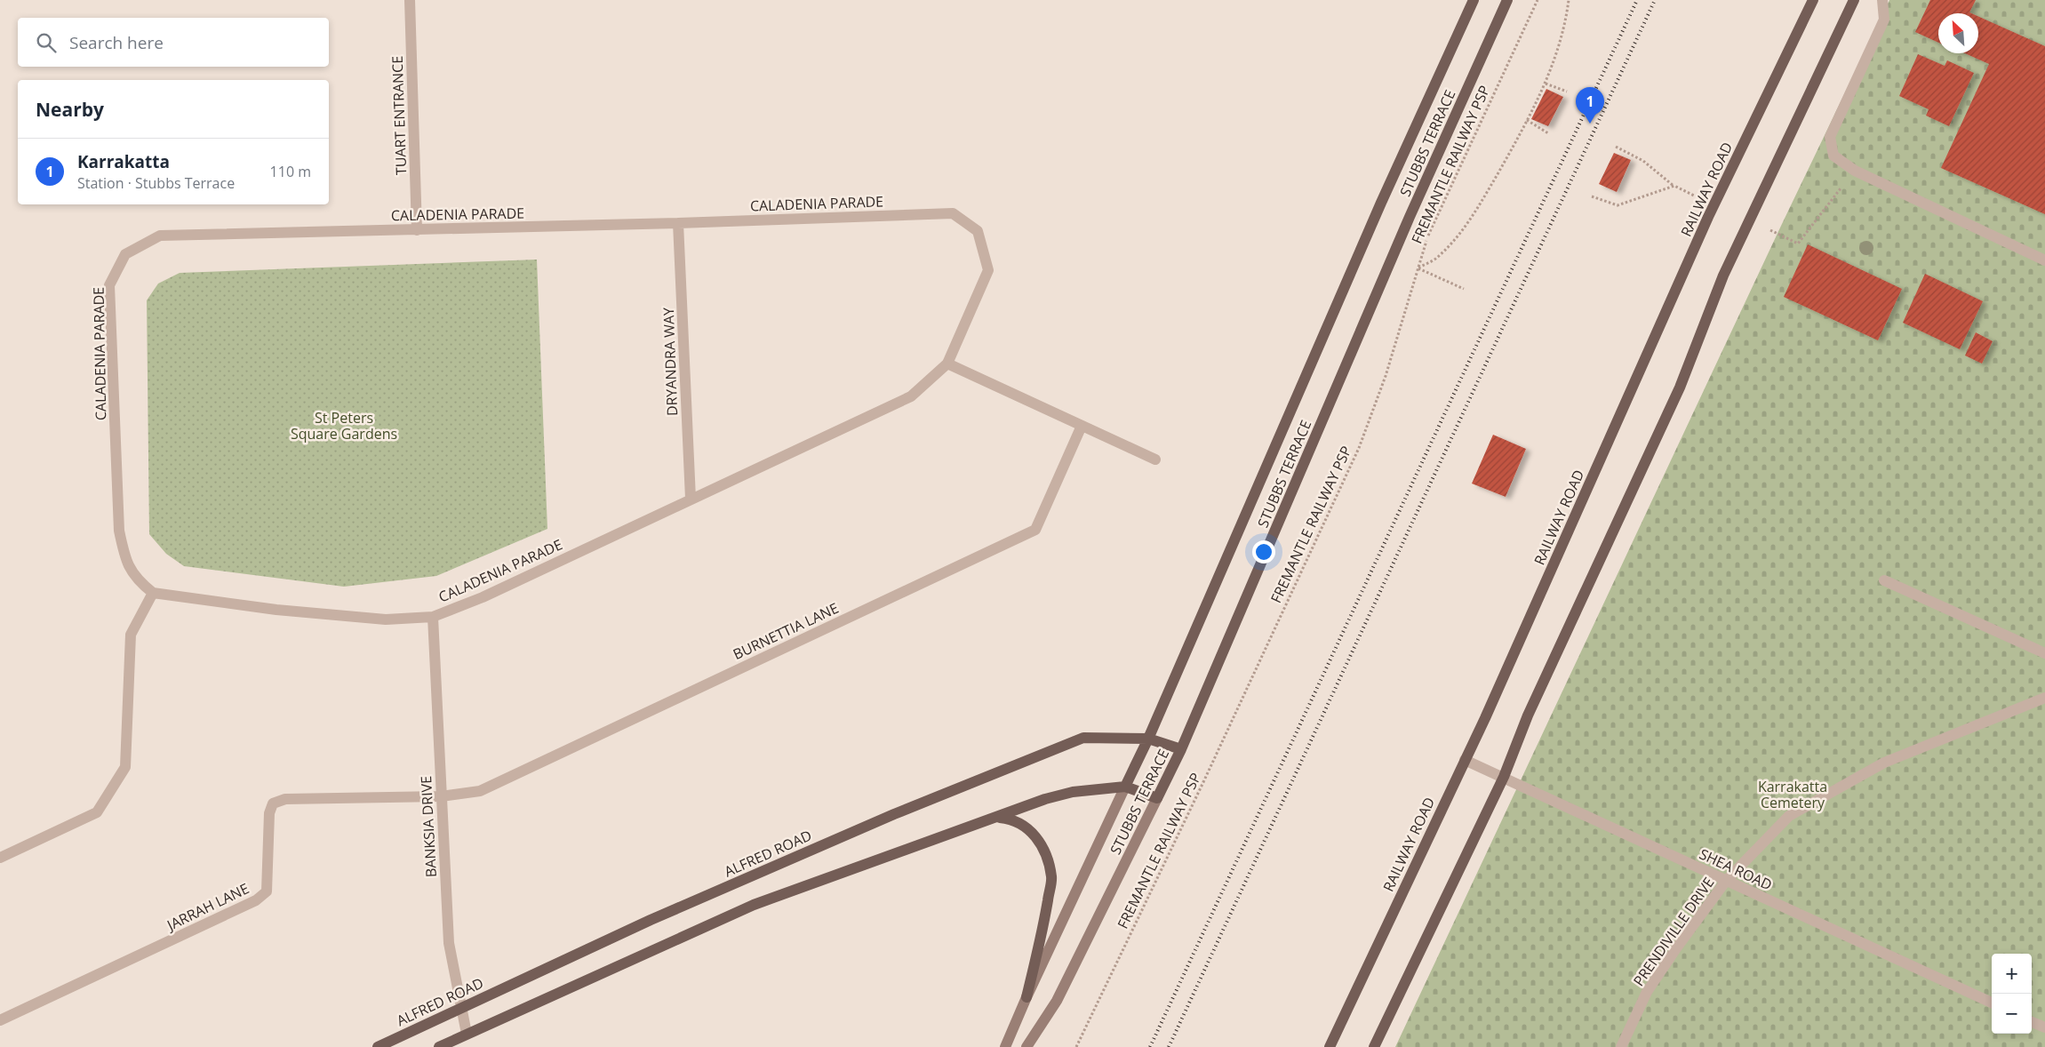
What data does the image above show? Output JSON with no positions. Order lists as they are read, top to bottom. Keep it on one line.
{"streets":{"main road":["STUBBS TERRACE","RAILWAY ROAD","ALFRED ROAD"],"street":["TUART ENTRANCE","CALADENIA PARADE","DRYANDRA WAY","BURNETTIA LANE","BANKSIA DRIVE","SHEA ROAD","JARRAH LANE","PRENDIVILLE DRIVE"],"path":["FREMANTLE RAILWAY PSP"]},"crossings":[["TUART ENTRANCE","CALADENIA PARADE"],["STUBBS TERRACE","ALFRED ROAD"],["RAILWAY ROAD","SHEA ROAD"],["CALADENIA PARADE","DRYANDRA WAY"],["CALADENIA PARADE","BANKSIA DRIVE"],["BURNETTIA LANE","BANKSIA DRIVE"],["BURNETTIA LANE","JARRAH LANE"],["BANKSIA DRIVE","ALFRED ROAD"],["BANKSIA DRIVE","JARRAH LANE"],["SHEA ROAD","PRENDIVILLE DRIVE"]],"parks":["St Peters Square Gardens","Karrakatta Cemetery"],"north":"top left","page":{"search":"Search here","heading":"Nearby","pins":"1","list":[{"mark":"1","name":"Karrakatta","note":"Station · Stubbs Terrace","value":"110 m"}],"map_buttons":["+","−"]}}
